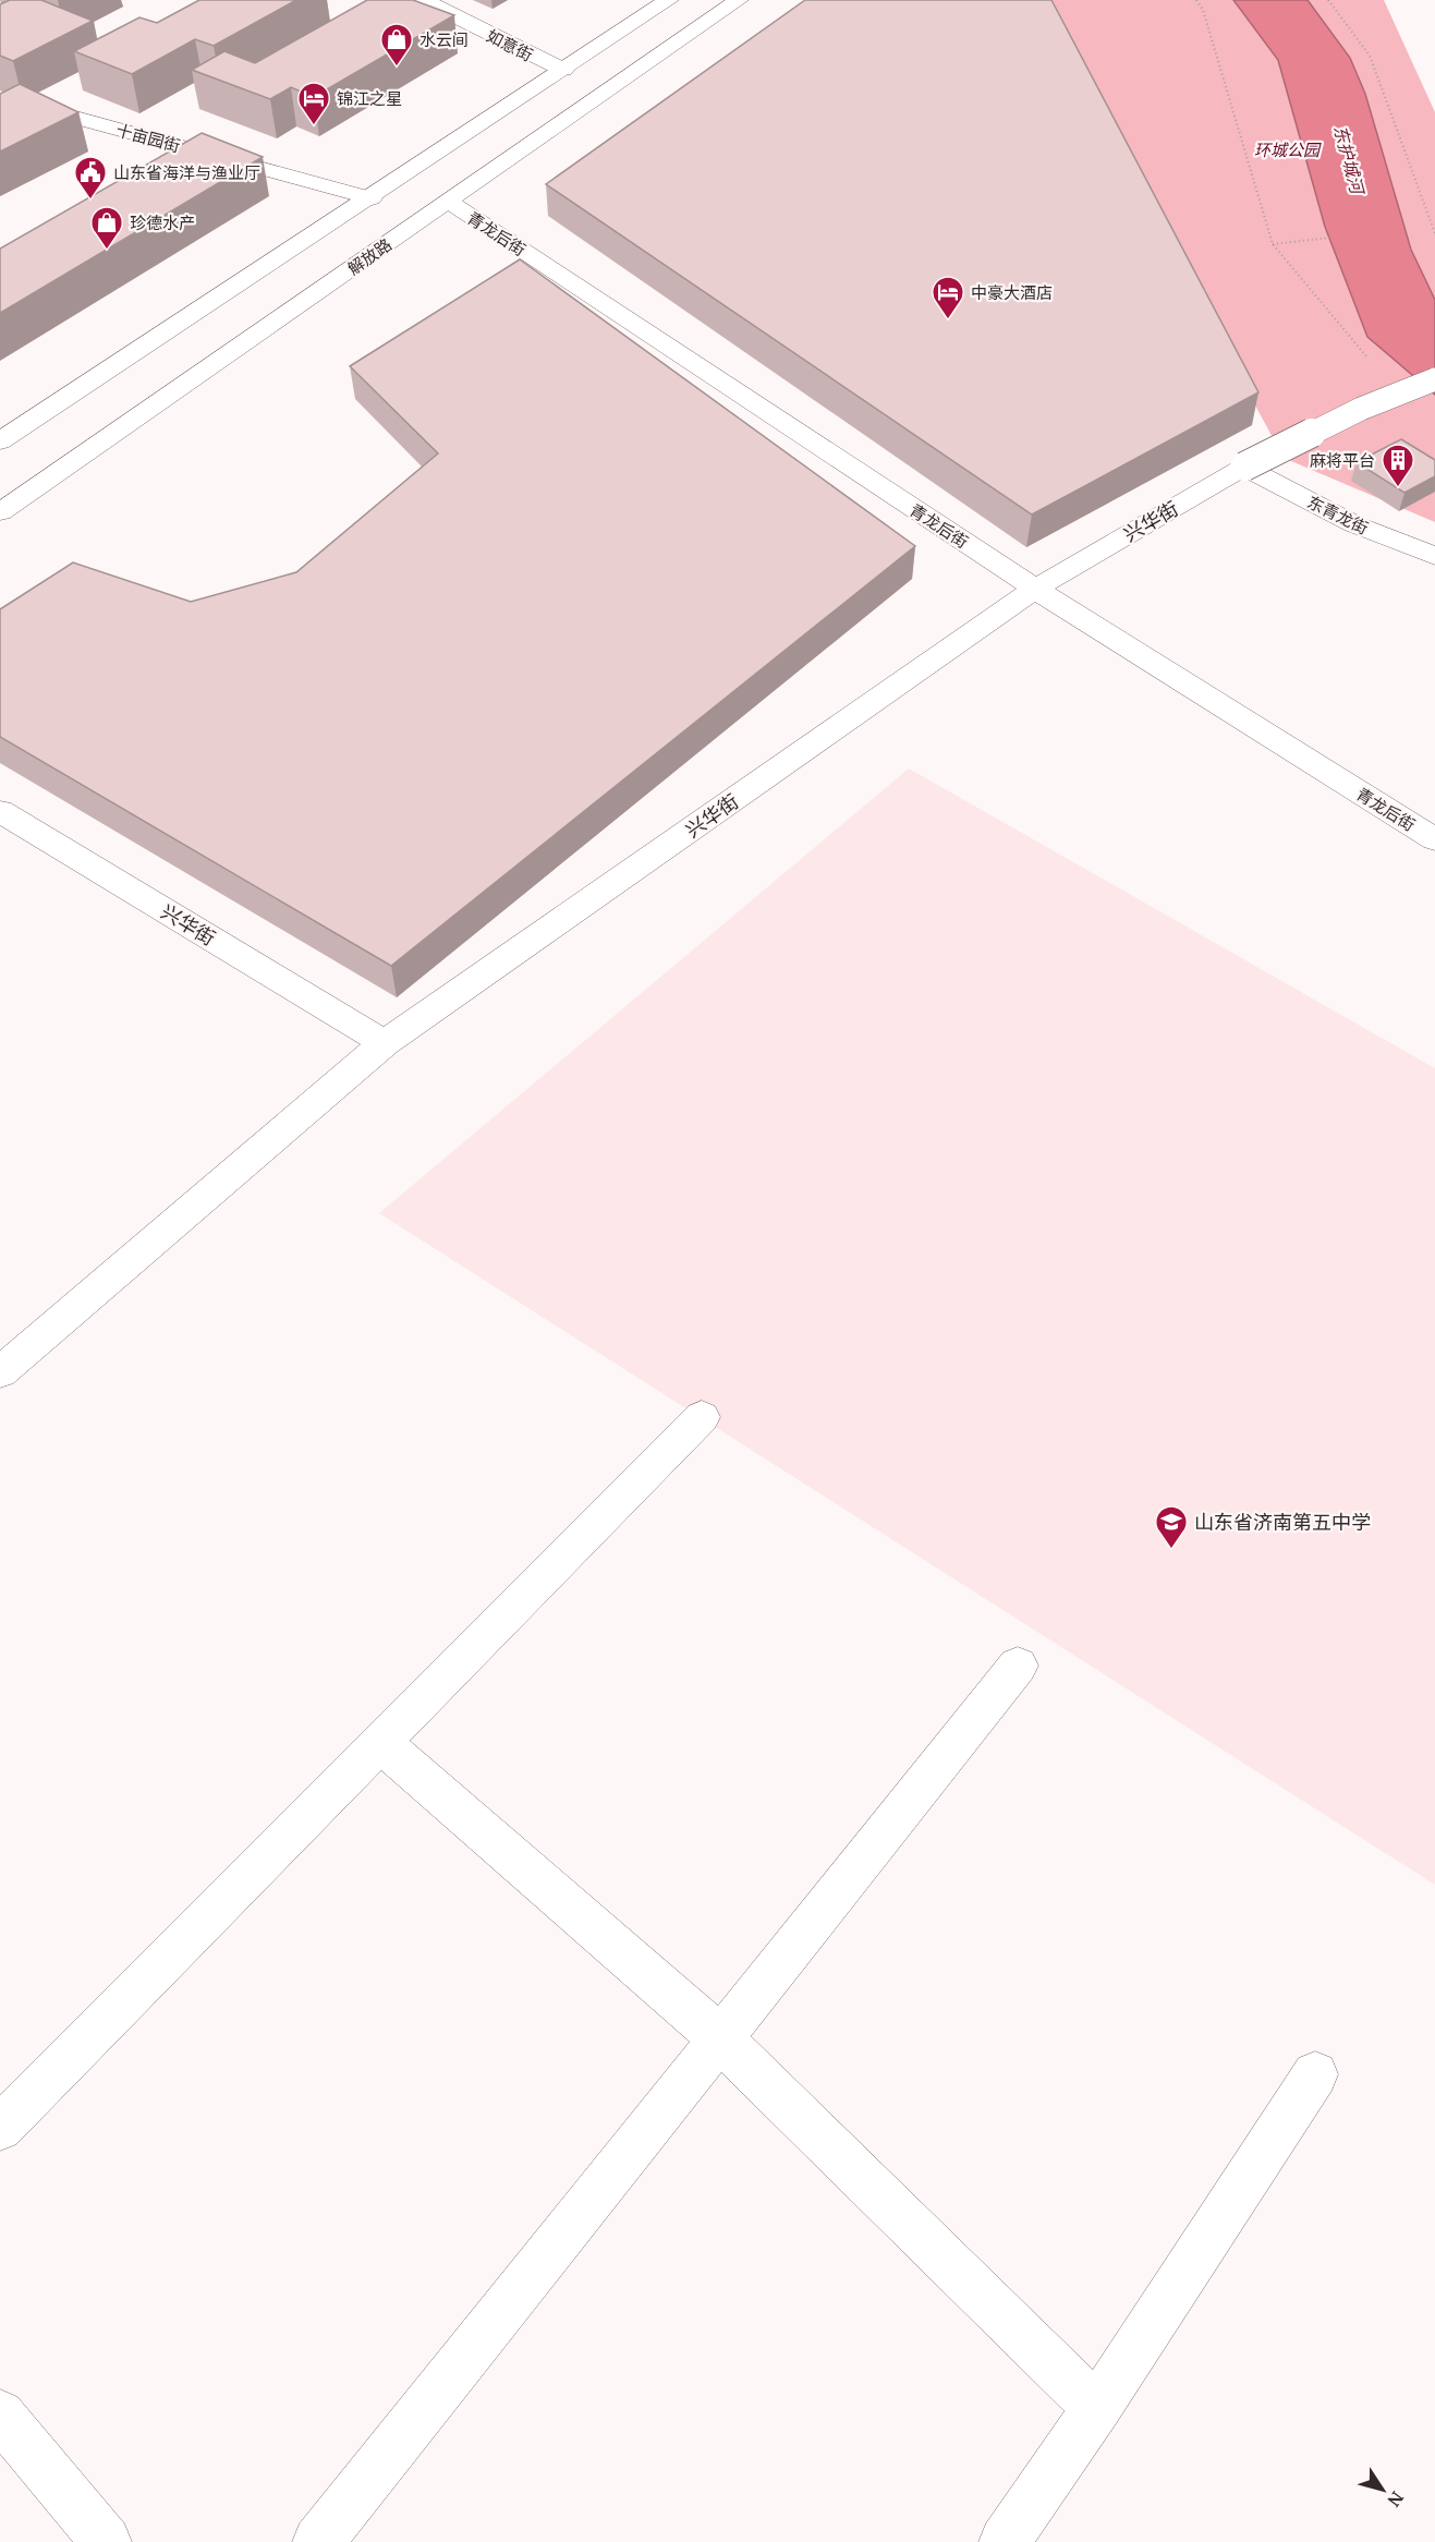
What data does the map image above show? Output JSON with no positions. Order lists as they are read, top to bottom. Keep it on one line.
{"streets":{"street":["如意街","十亩园街","青龙后街","解放路","东青龙街","兴华街"]},"crossings":[["青龙后街","解放路"],["青龙后街","兴华街"],["东青龙街","兴华街"]],"water":["东护城河"],"parks":["环城公园"],"places":{"shop":["水云间","珍德水产"],"hotel":["锦江之星","中豪大酒店"],"public building":["山东省海洋与渔业厅"],"building":["麻将平台"],"school or university":["山东省济南第五中学"]},"north":"bottom right"}
